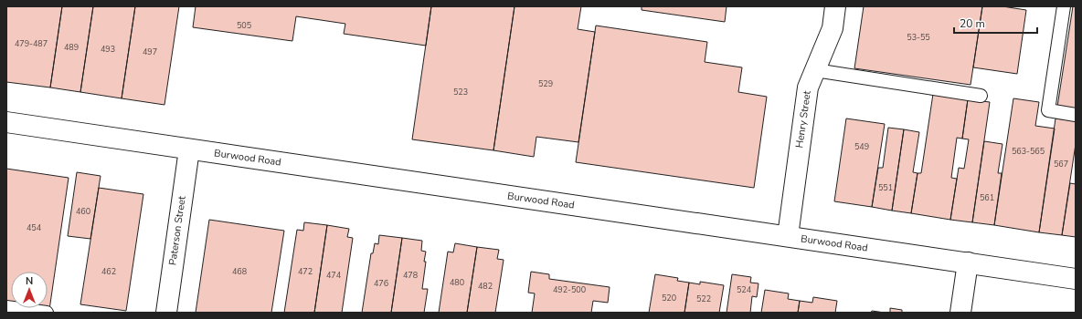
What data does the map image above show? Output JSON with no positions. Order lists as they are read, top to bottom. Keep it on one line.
{"streets":{"main road":["Henry Street","Burwood Road","Paterson Street"]},"crossings":[["Henry Street","Burwood Road"],["Burwood Road","Paterson Street"]],"house_numbers":["505","53-55","479-487","489","493","497","529","523","549","563-565","567","551","561","460","454","462","468","472","474","478","480","476","482","492-500","524","520","522"],"scale_bar":"20 m","north":"top"}
